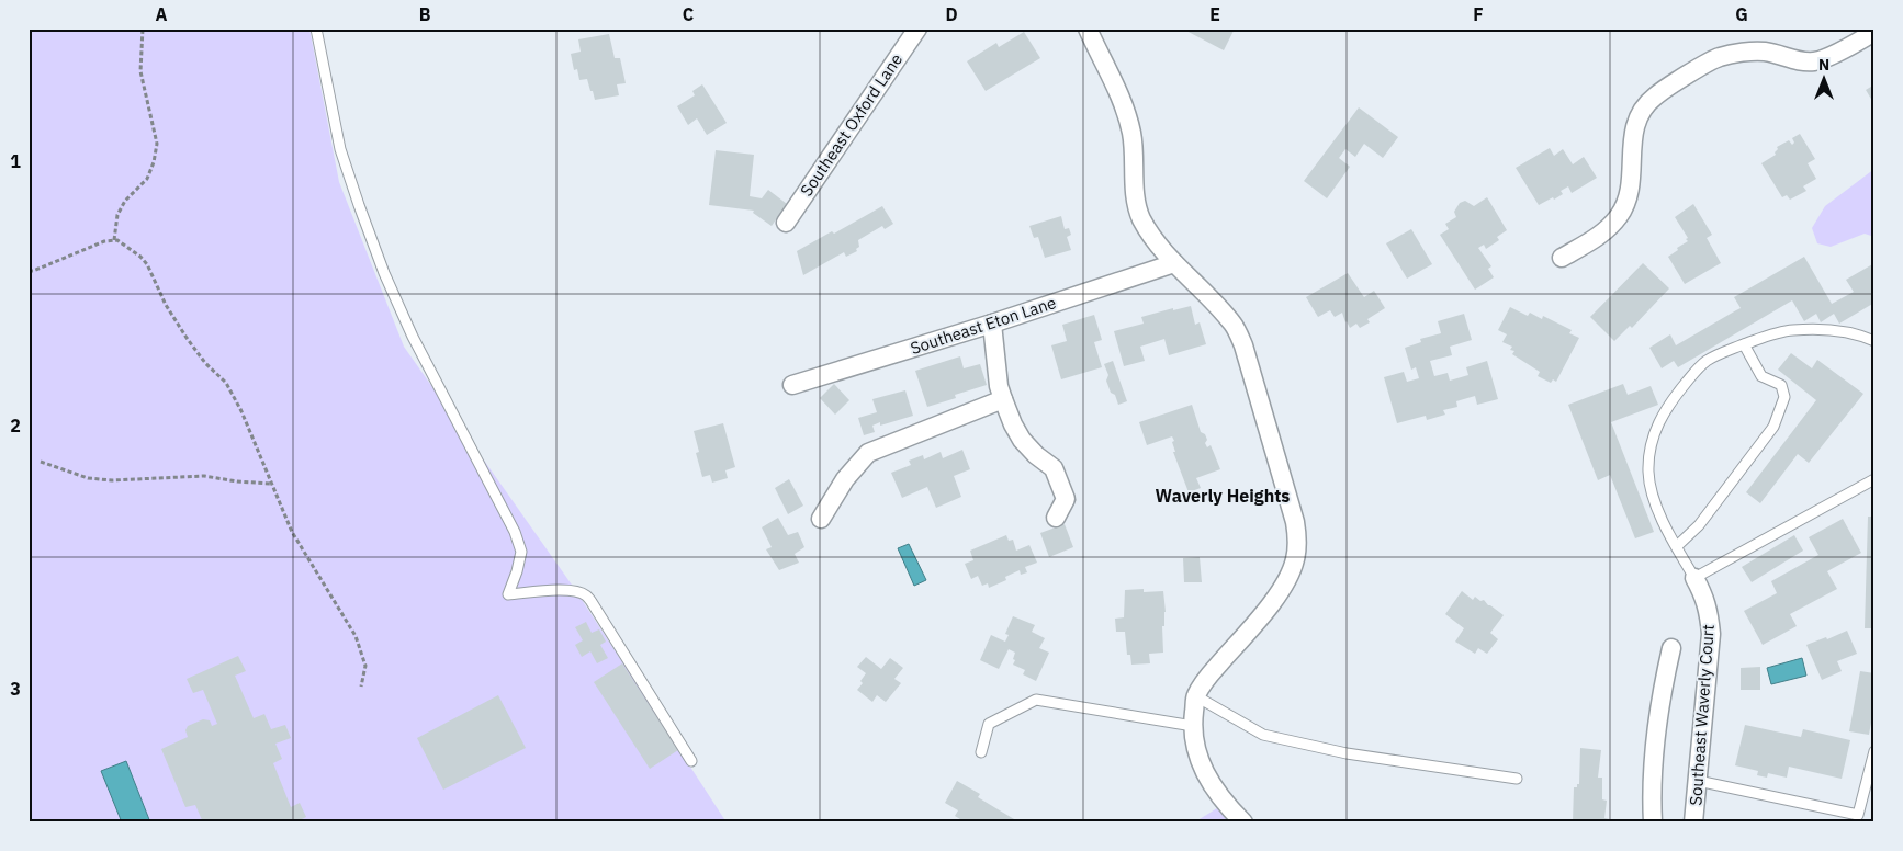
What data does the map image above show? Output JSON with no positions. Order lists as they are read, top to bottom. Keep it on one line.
{"streets":{"street":["Southeast Oxford Lane","Southeast Eton Lane","Southeast Waverly Court"]},"districts":["Waverly Heights"],"north":"top","grid":{"columns":["A","B","C","D","E","F","G"],"rows":["1","2","3"]}}
